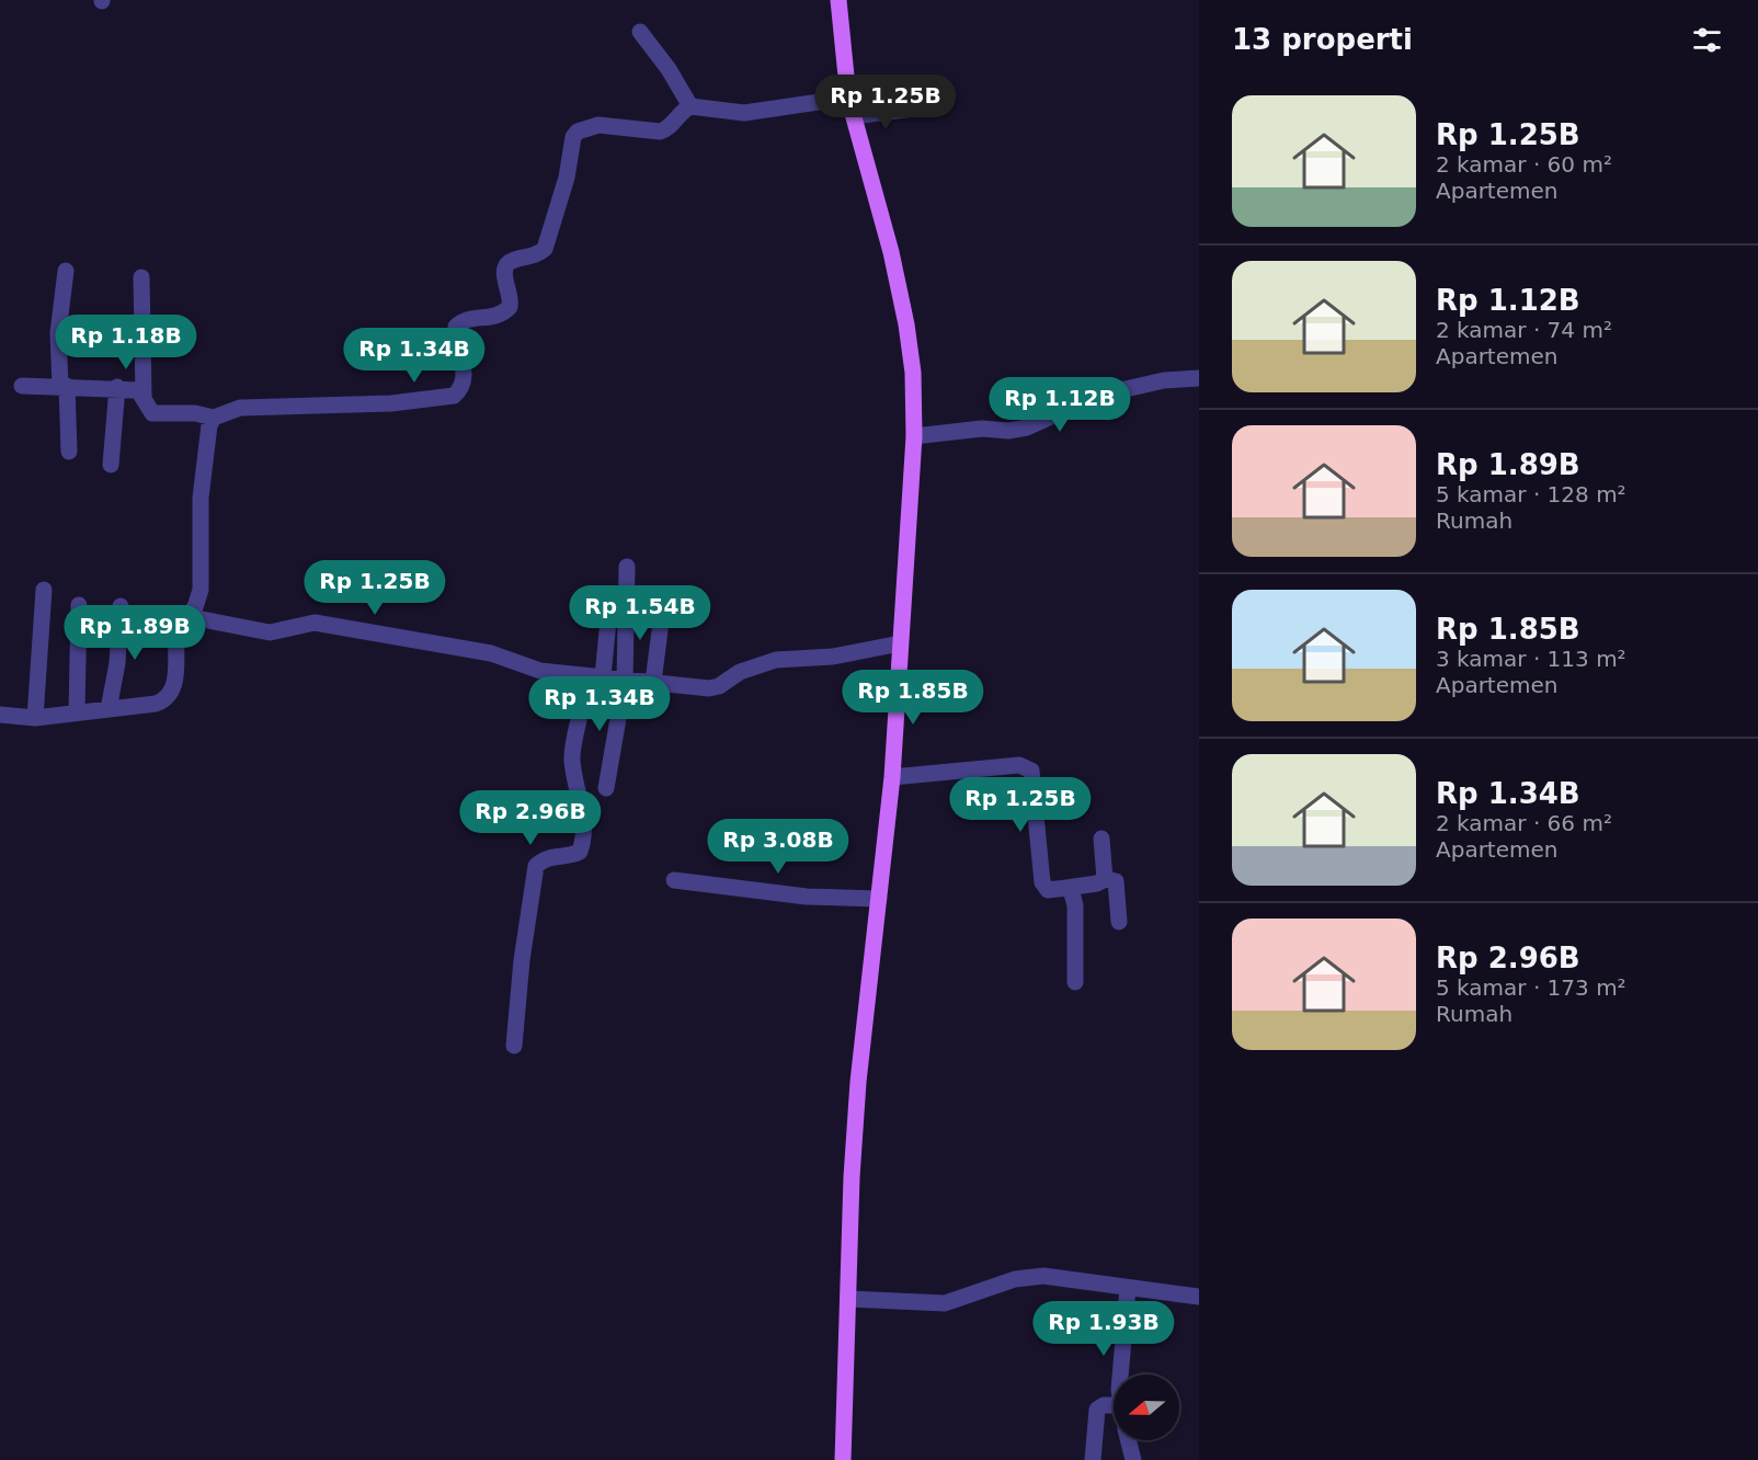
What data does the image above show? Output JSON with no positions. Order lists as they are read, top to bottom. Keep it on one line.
{"north":"left","page":{"heading":"13 properti","price":["Rp 1.25B","Rp 1.18B","Rp 1.34B","Rp 1.12B","Rp 1.25B","Rp 1.54B","Rp 1.89B","Rp 1.85B","Rp 1.34B","Rp 1.25B","Rp 2.96B","Rp 3.08B","Rp 1.93B"],"list":[{"name":"Rp 1.25B","note":"2 kamar · 60 m² · Apartemen"},{"name":"Rp 1.12B","note":"2 kamar · 74 m² · Apartemen"},{"name":"Rp 1.89B","note":"5 kamar · 128 m² · Rumah"},{"name":"Rp 1.85B","note":"3 kamar · 113 m² · Apartemen"},{"name":"Rp 1.34B","note":"2 kamar · 66 m² · Apartemen"},{"name":"Rp 2.96B","note":"5 kamar · 173 m² · Rumah"}]}}
